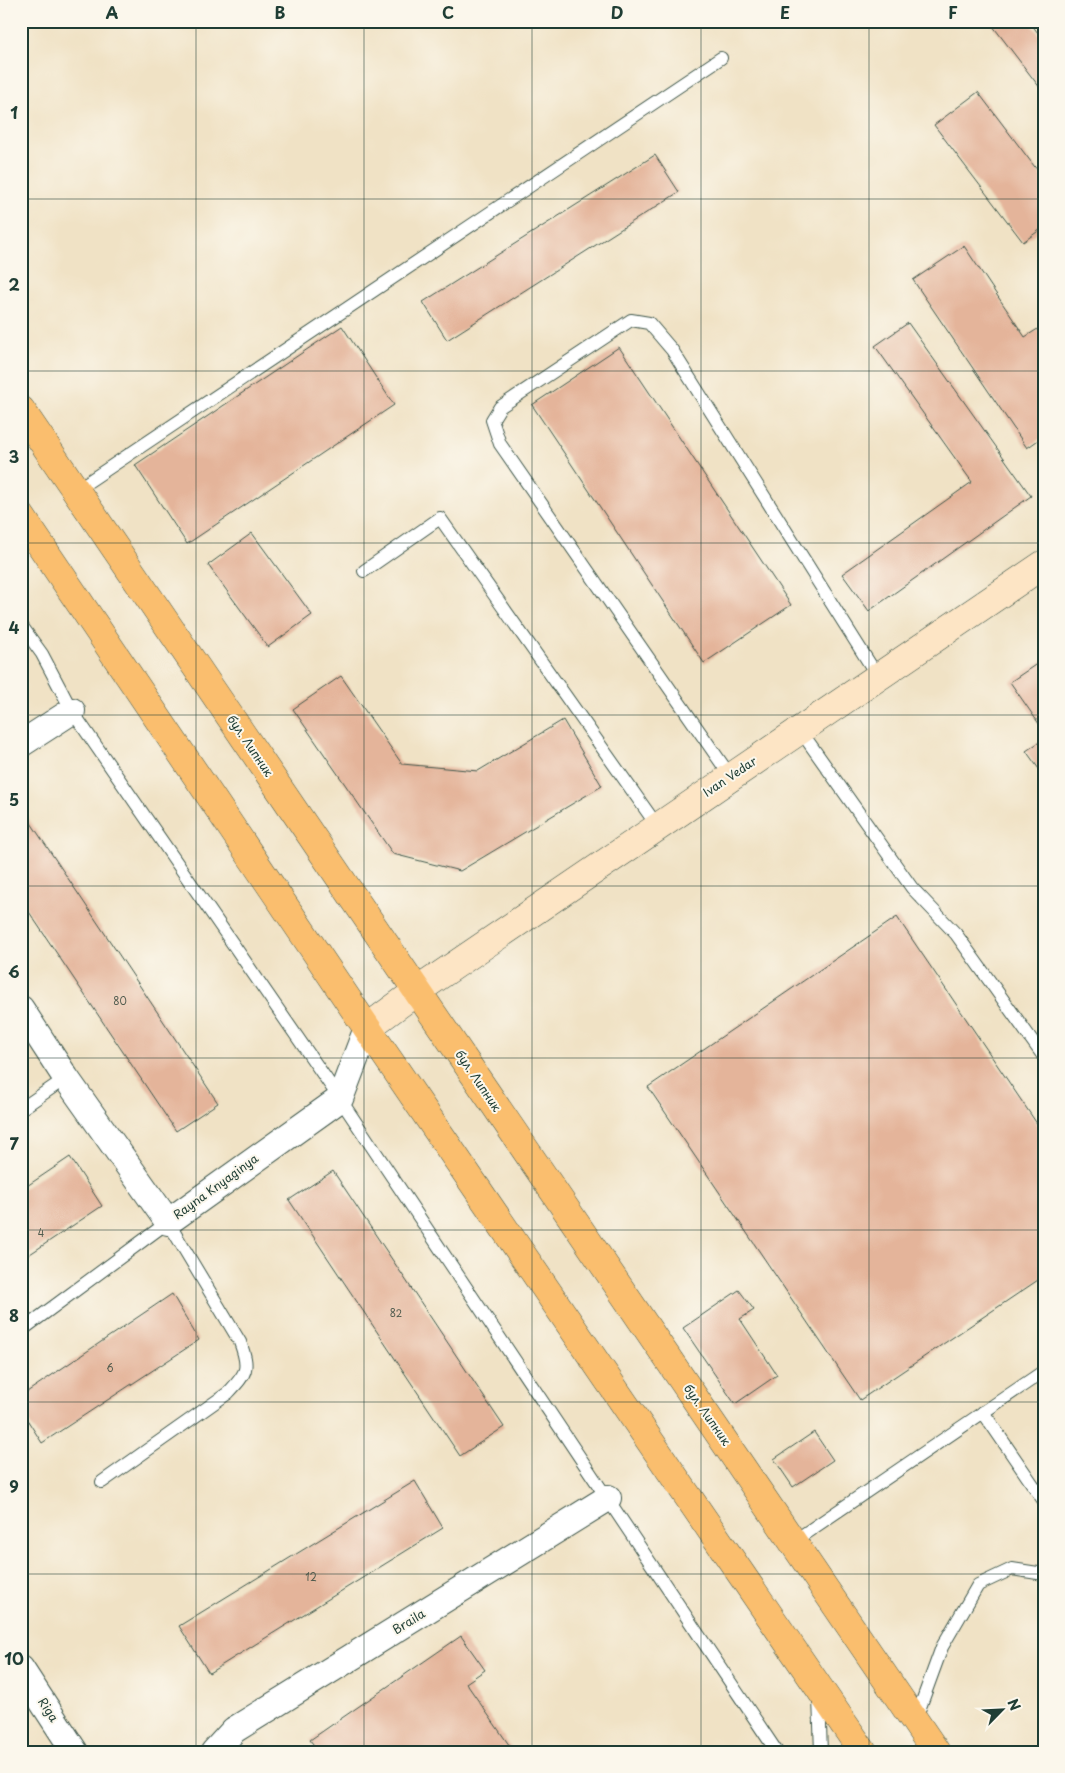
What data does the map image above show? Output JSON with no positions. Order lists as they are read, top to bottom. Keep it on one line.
{"streets":{"main road":["бул. Липник"],"street":["Ivan Vedar","Rayna Knyaginya","Braila","Riga"]},"crossings":[["бул. Липник","Ivan Vedar"]],"house_numbers":["80","4","82","6","12"],"north":"top right","grid":{"columns":["A","B","C","D","E","F"],"rows":["1","2","3","4","5","6","7","8","9","10"]}}
